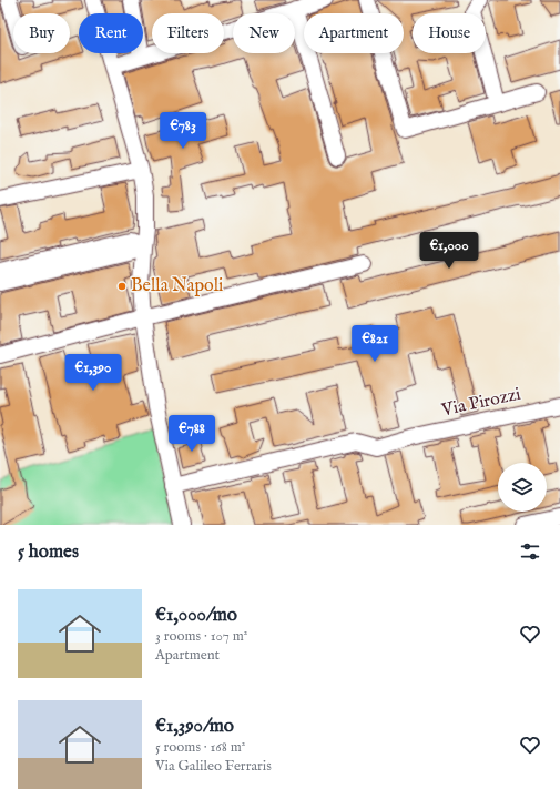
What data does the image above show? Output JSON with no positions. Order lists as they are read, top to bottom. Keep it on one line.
{"streets":{"street":["Via Pirozzi"]},"places":["Bella Napoli"],"page":{"chip":["Buy","Rent","Filters","New","Apartment","House"],"price":["€783","€1,000","€821","€1,390","€788"],"heading":"5 homes","list":[{"name":"€1,000/mo","note":"3 rooms · 107 m² · Apartment"},{"name":"€1,390/mo","note":"5 rooms · 168 m² · Via Galileo Ferraris"}]}}
